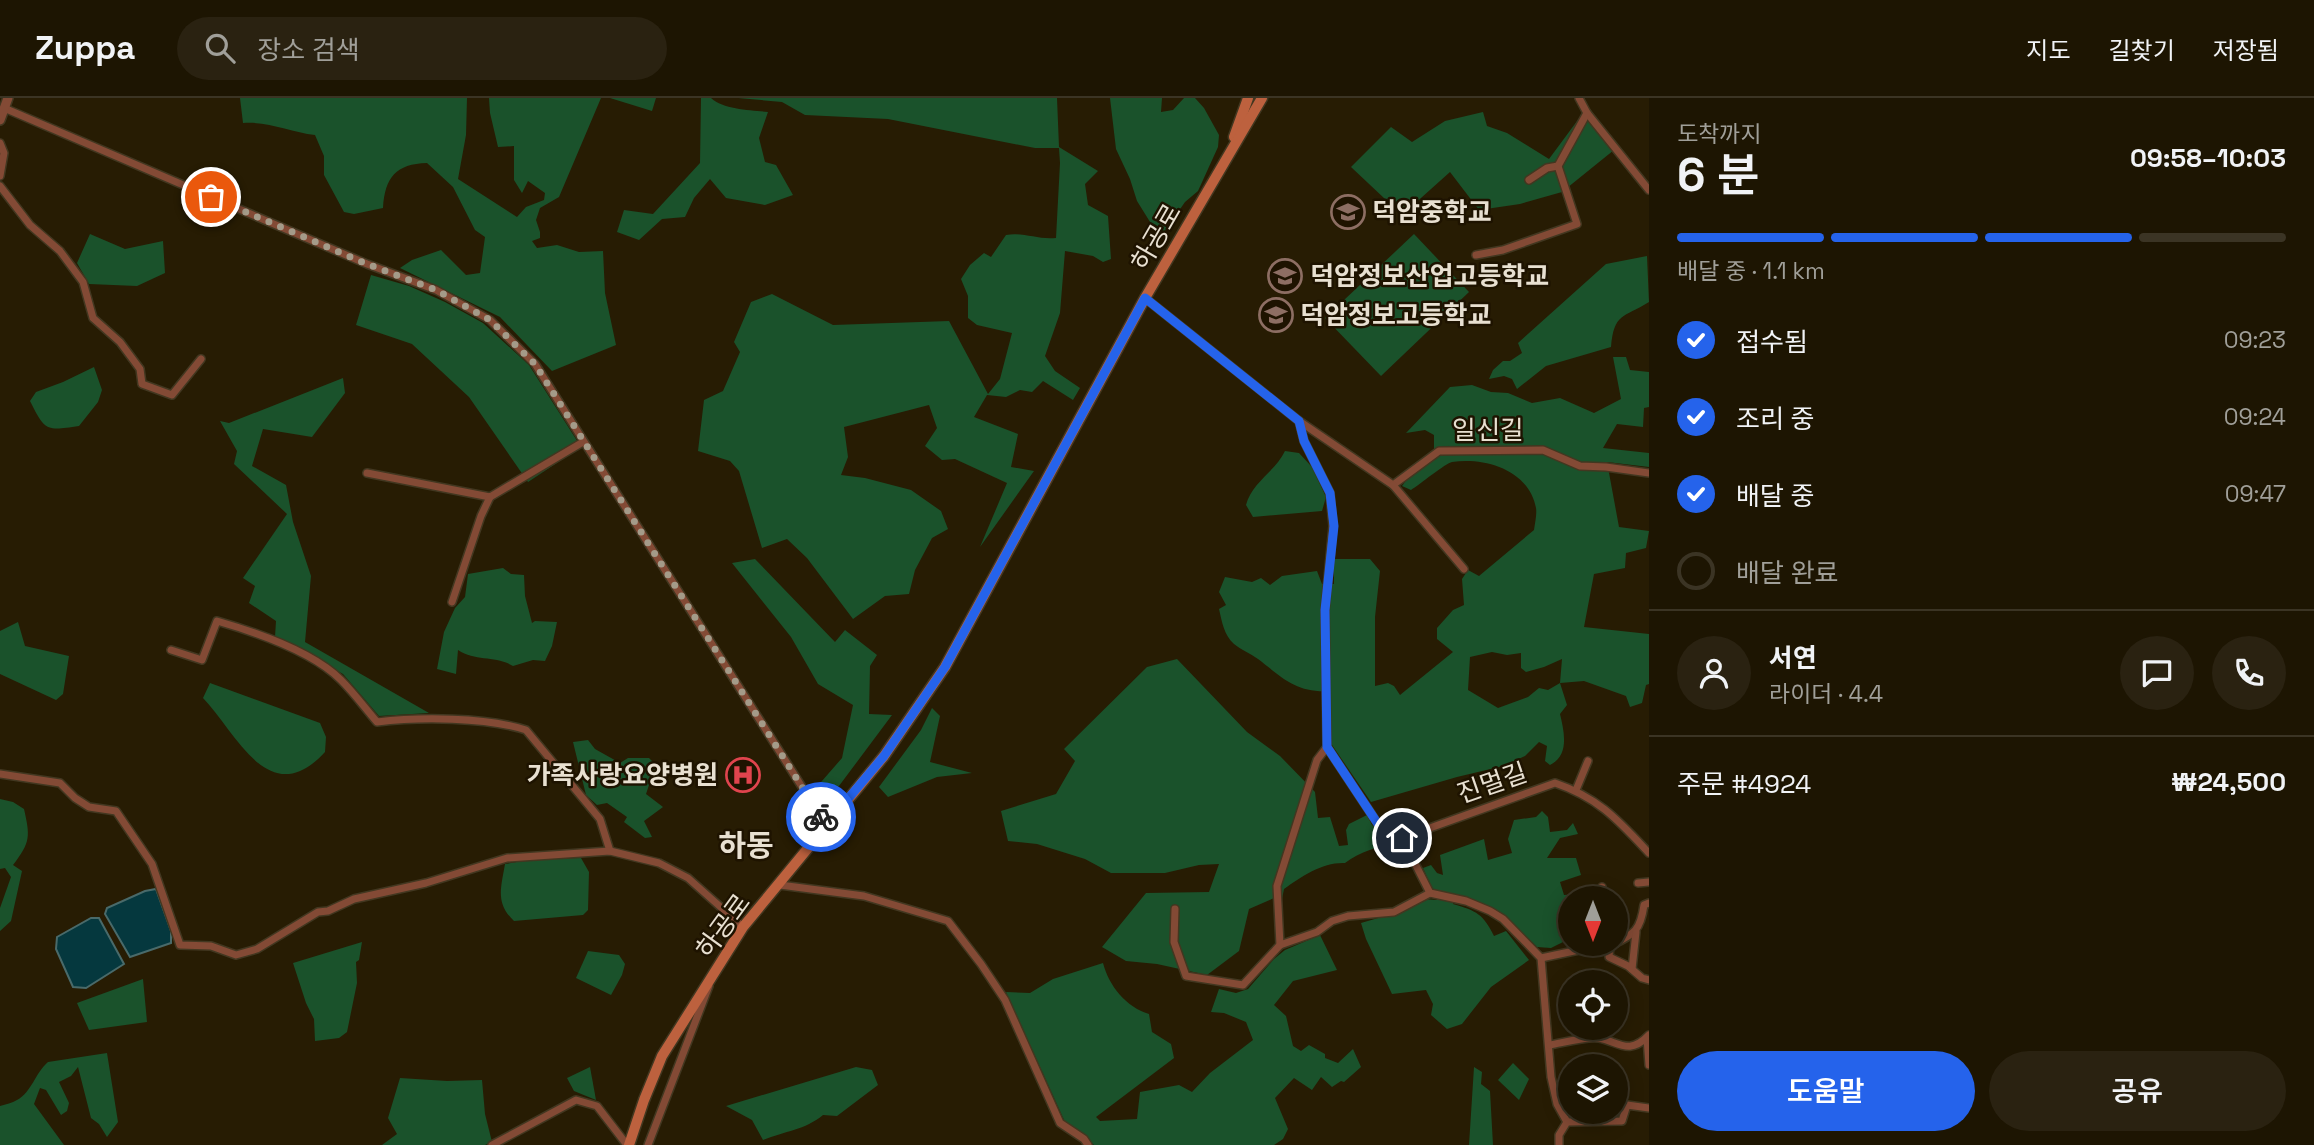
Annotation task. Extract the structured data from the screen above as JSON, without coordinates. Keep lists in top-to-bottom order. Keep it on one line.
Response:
{"streets":{"main road":["하공로"],"street":["일신길","진멀길"]},"districts":["하동"],"places":{"school or university":["덕암중학교","덕암정보산업고등학교","덕암정보고등학교"],"hospital":["가족사랑요양병원"]},"north":"bottom","page":{"header":"Zuppa","search":"장소 검색","nav":["지도","길찾기","저장됨"],"heading":["6 분","도착까지","09:58–10:03"],"panel":["서연","라이더 · 4.4","주문 #4924","₩24,500"],"bar":"배달 중 · 1.1 km","list":[["접수됨","09:23"],["조리 중","09:24"],["배달 중","09:47"],"배달 완료"],"buttons":["도움말","공유"]}}
